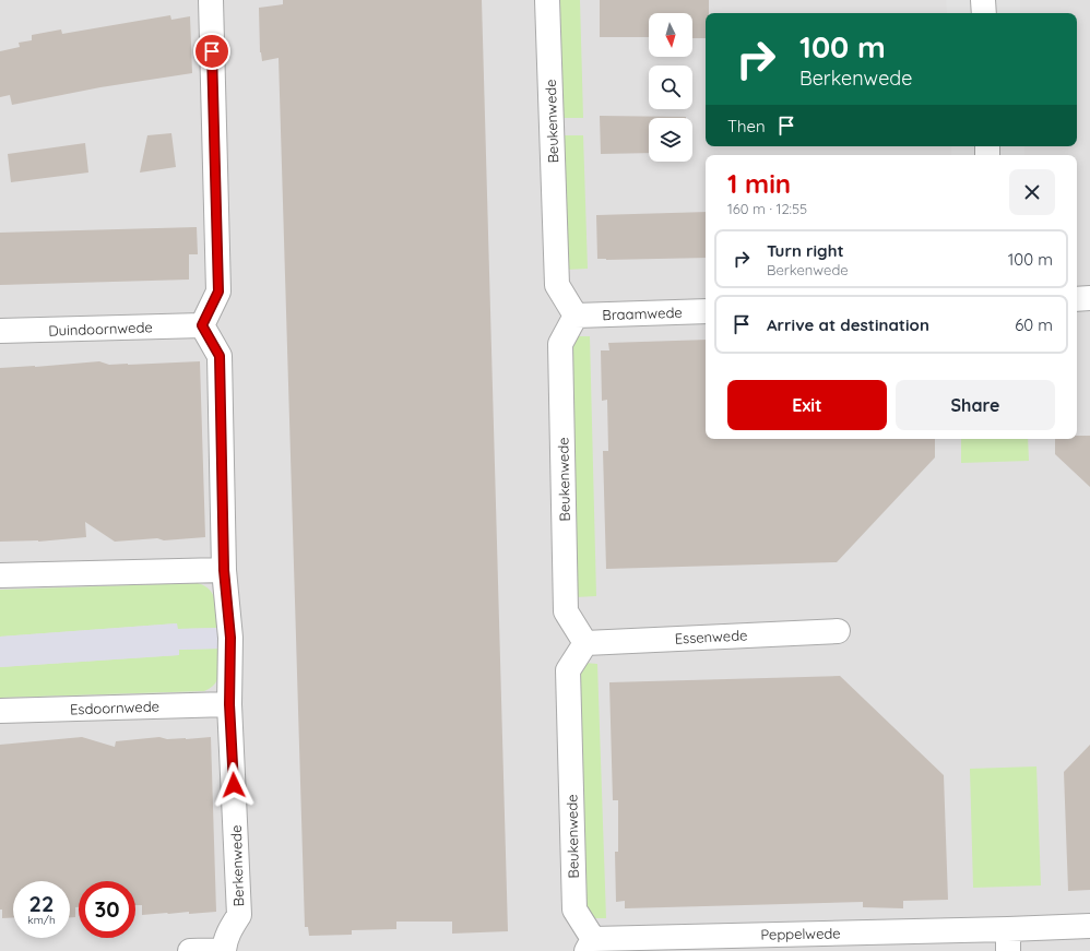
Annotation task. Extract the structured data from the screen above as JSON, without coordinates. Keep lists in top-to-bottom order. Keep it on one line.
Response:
{"streets":{"street":["Beukenwede","Braamwede","Duindoornwede","Essenwede","Esdoornwede","Berkenwede","Peppelwede"]},"crossings":[["Beukenwede","Braamwede"],["Beukenwede","Essenwede"],["Beukenwede","Peppelwede"],["Duindoornwede","Berkenwede"],["Esdoornwede","Berkenwede"]],"north":"bottom","page":{"turn":["100 m","Berkenwede"],"then":"Then","heading":["1 min","160 m · 12:55"],"list":[{"name":"Turn right","note":"Berkenwede","value":"100 m"},{"name":"Arrive at destination","value":"60 m"}],"buttons":["Exit","Share"],"speed":"22 km/h","limit":"30"}}
